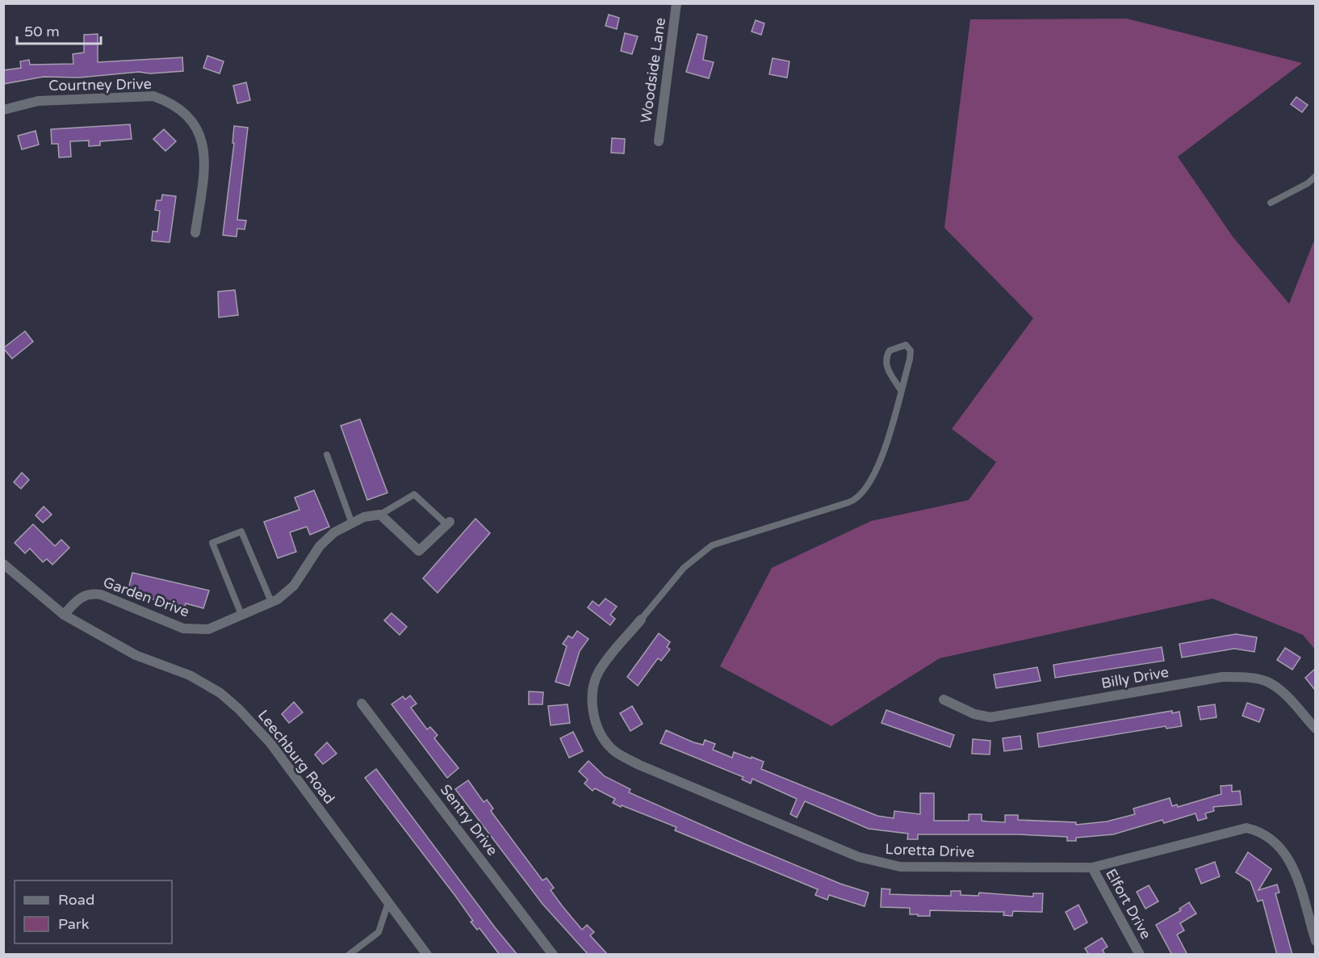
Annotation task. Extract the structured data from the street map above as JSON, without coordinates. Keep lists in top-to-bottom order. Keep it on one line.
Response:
{"streets":{"street":["Woodside Lane","Courtney Drive","Garden Drive","Billy Drive","Leechburg Road","Sentry Drive","Loretta Drive","Elfort Drive"]},"crossings":[["Garden Drive","Leechburg Road"],["Loretta Drive","Elfort Drive"]],"legend":["Road","Park"],"scale_bar":"50 m"}
